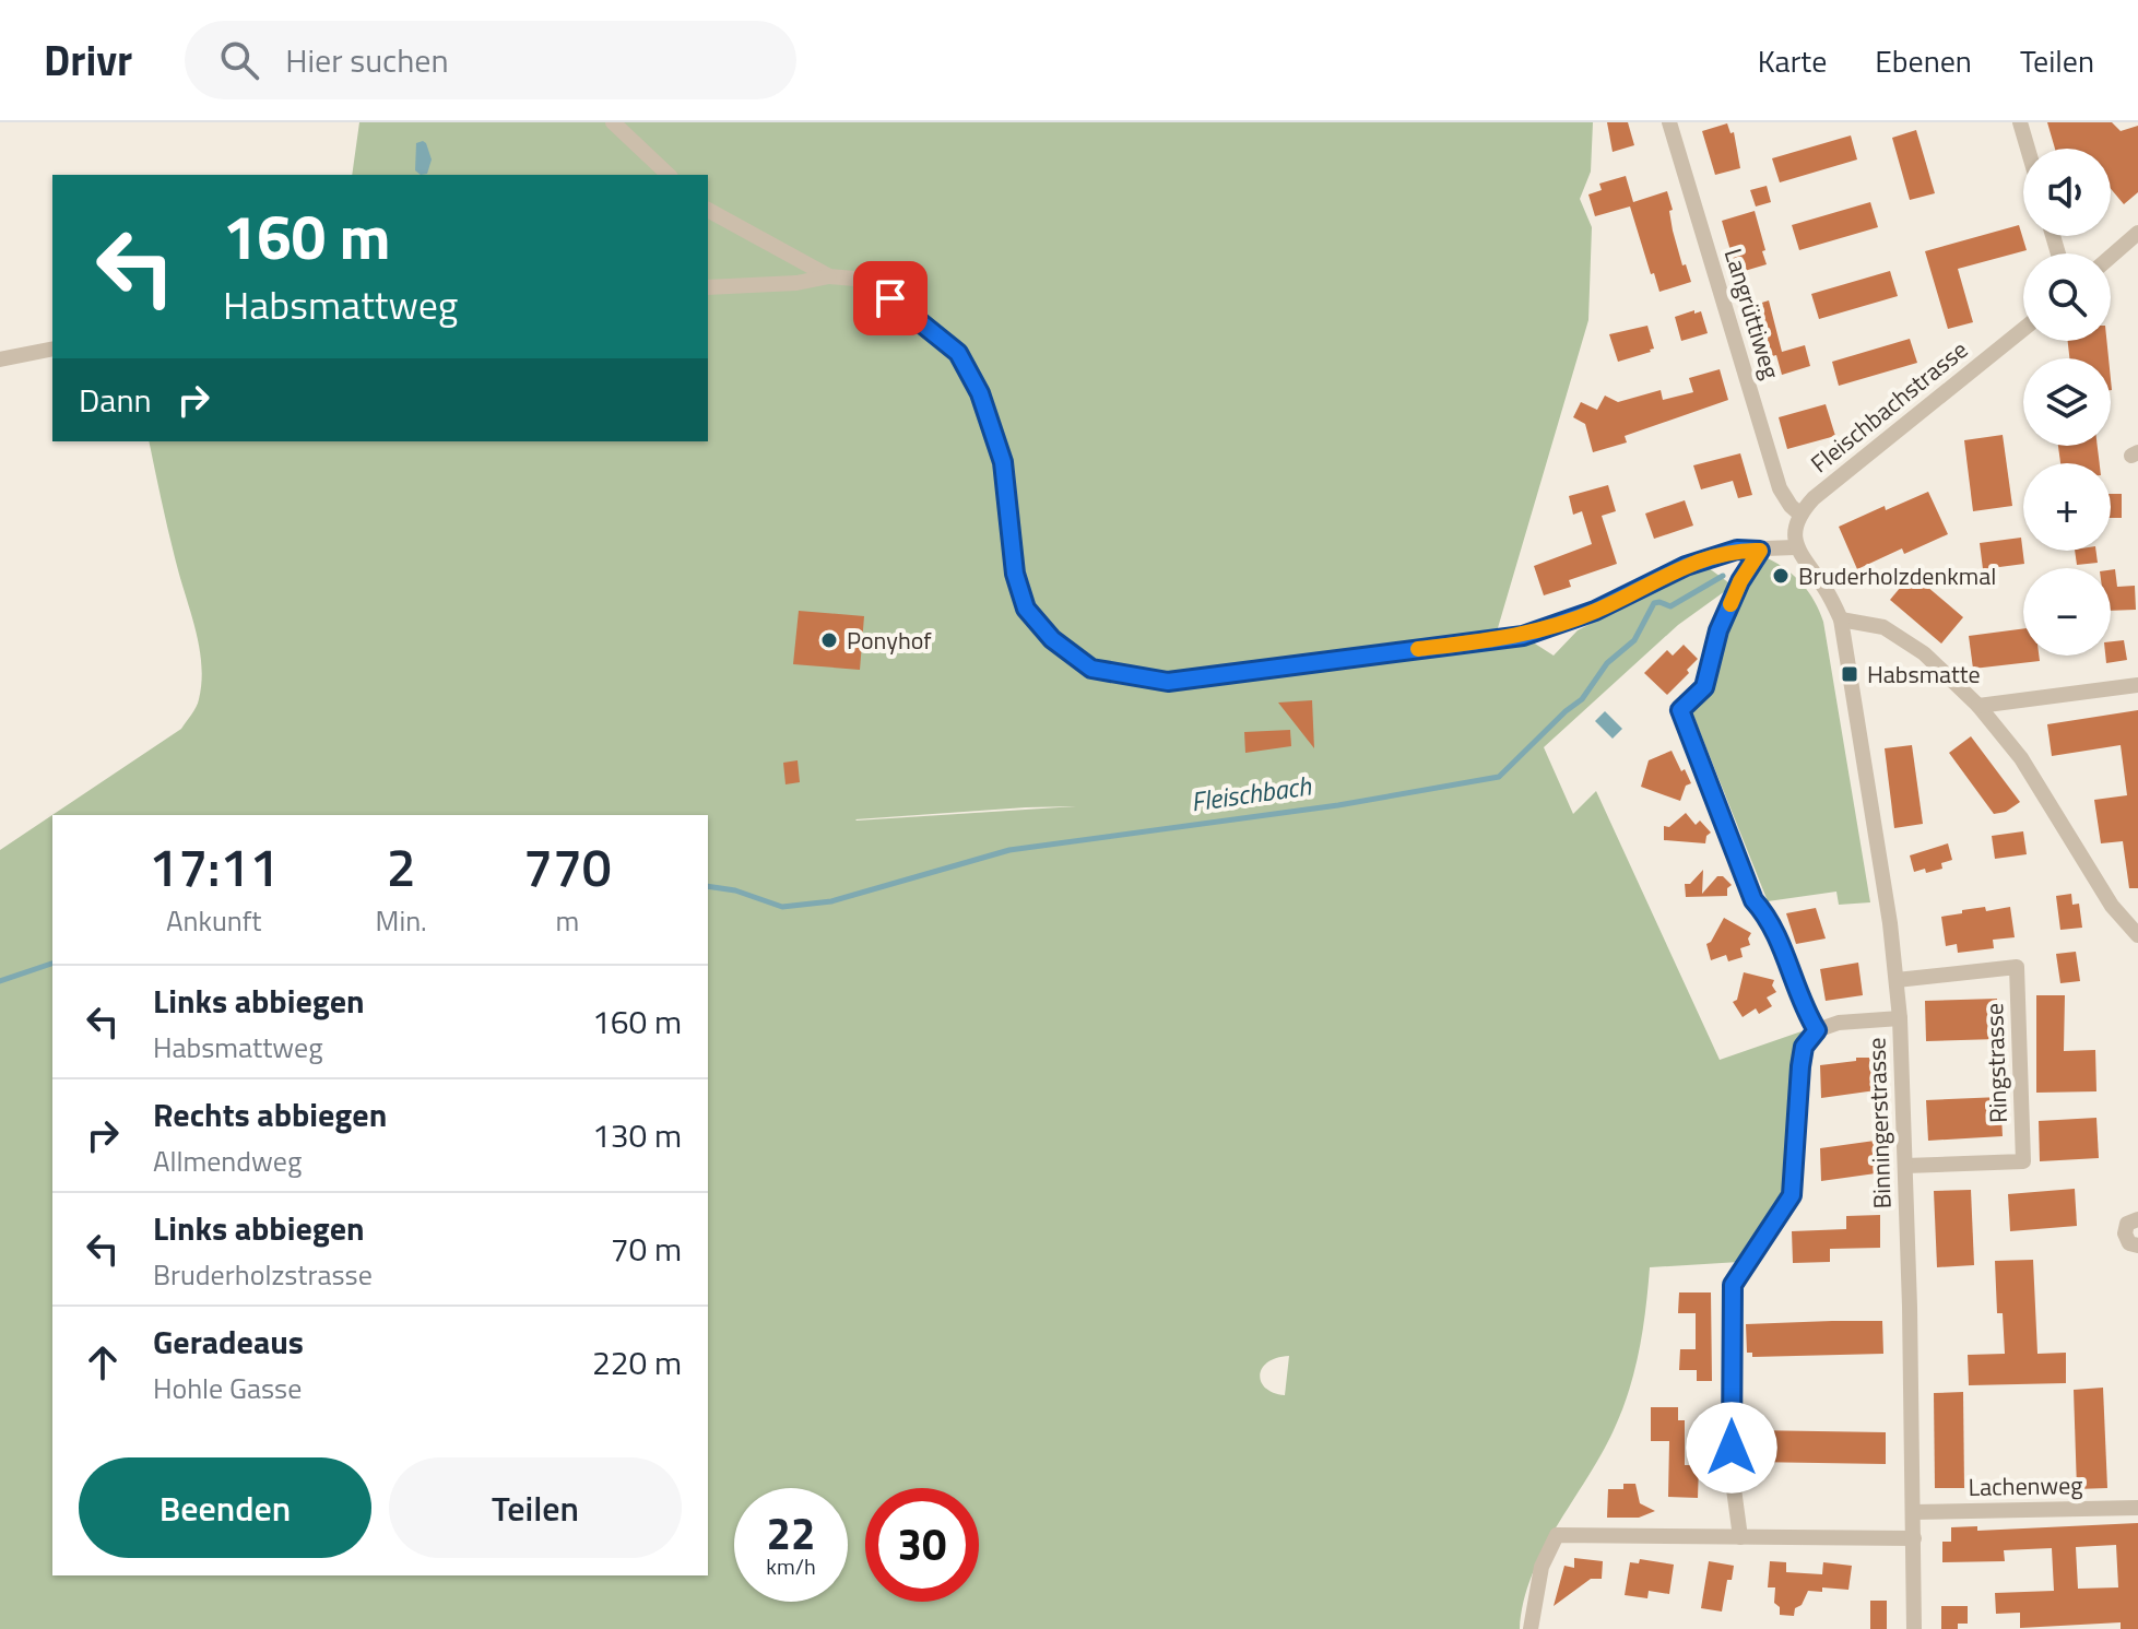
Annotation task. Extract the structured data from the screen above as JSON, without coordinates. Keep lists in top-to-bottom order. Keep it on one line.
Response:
{"streets":{"street":["Langrüttiweg","Fleischbachstrasse","Ringstrasse","Binningerstrasse","Lachenweg"]},"crossings":[["Langrüttiweg","Fleischbachstrasse"],["Ringstrasse","Binningerstrasse"],["Binningerstrasse","Lachenweg"]],"water":["Fleischbach"],"places":{"other":["Bruderholzdenkmal","Ponyhof"],"transit":["Habsmatte"]},"page":{"header":"Drivr","search":"Hier suchen","nav":["Karte","Ebenen","Teilen"],"map_buttons":["+","−"],"turn":["160 m","Habsmattweg"],"then":"Dann","eta":["17:11","Ankunft","2","Min.","770","m"],"list":[{"name":"Links abbiegen","note":"Habsmattweg","value":"160 m"},{"name":"Rechts abbiegen","note":"Allmendweg","value":"130 m"},{"name":"Links abbiegen","note":"Bruderholzstrasse","value":"70 m"},{"name":"Geradeaus","note":"Hohle Gasse","value":"220 m"}],"buttons":["Beenden","Teilen"],"speed":"22 km/h","limit":"30"}}
